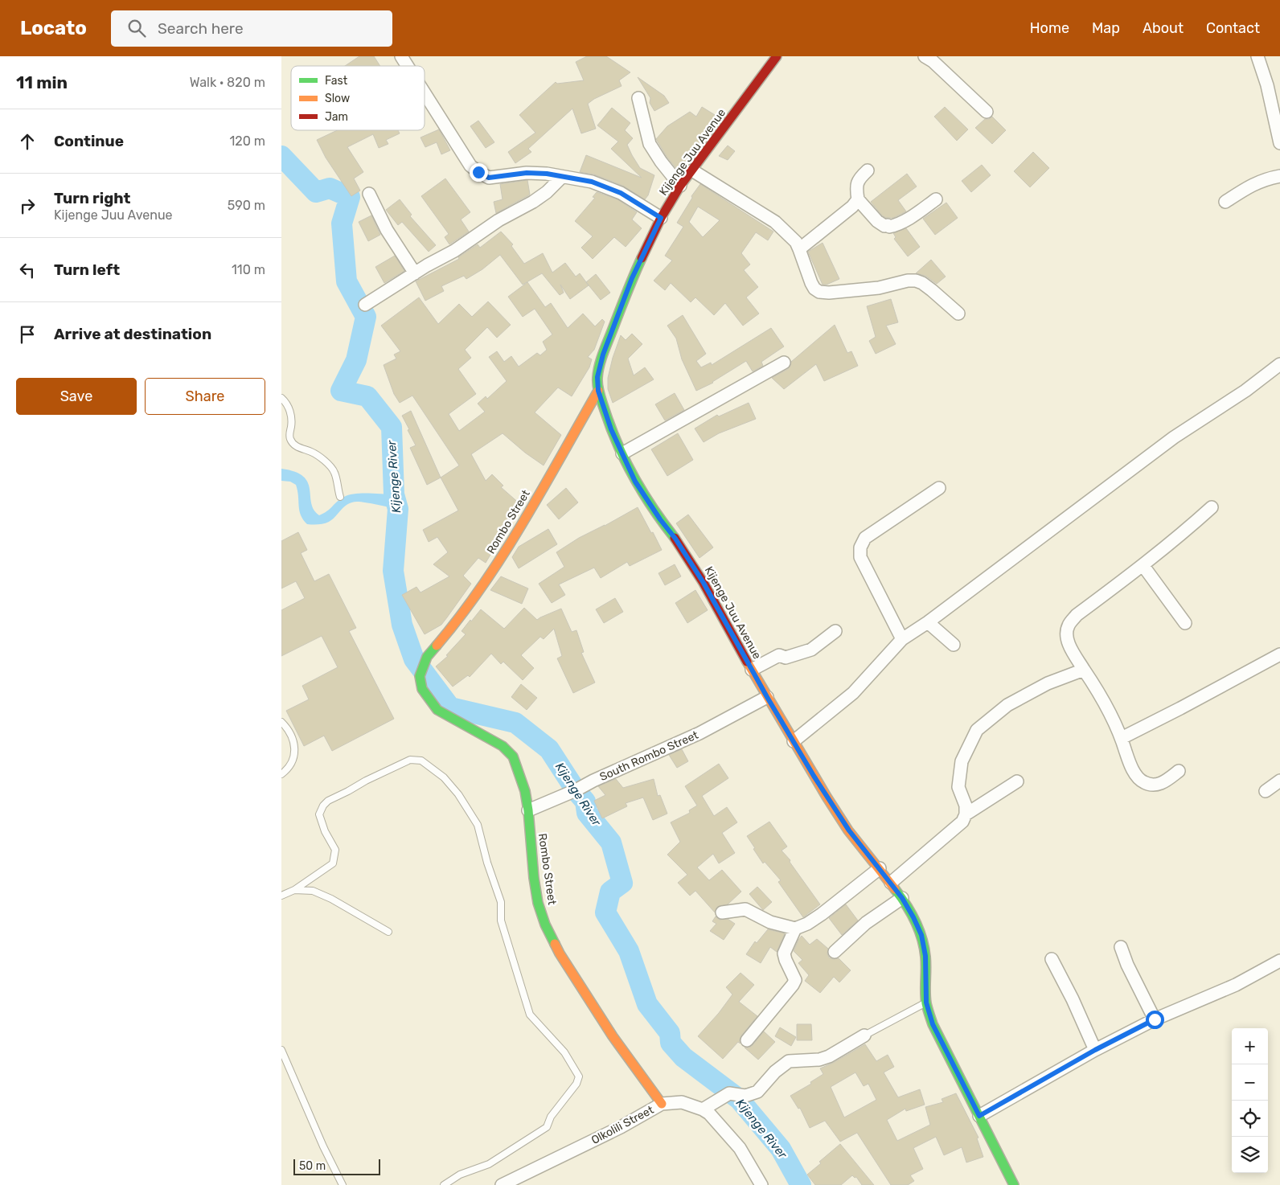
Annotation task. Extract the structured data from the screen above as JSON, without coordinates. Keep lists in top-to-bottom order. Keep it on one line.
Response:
{"streets":{"street":["Kijenge Juu Avenue","Rombo Street","South Rombo Street","Olkolili Street"]},"crossings":[["Kijenge Juu Avenue","Rombo Street"],["Kijenge Juu Avenue","South Rombo Street"],["Rombo Street","South Rombo Street"],["Rombo Street","Olkolili Street"]],"water":["Kijenge River"],"legend":["Fast","Slow","Jam"],"scale_bar":"50 m","page":{"header":"Locato","search":"Search here","nav":["Home","Map","About","Contact"],"heading":["11 min","Walk · 820 m"],"list":[["Continue","120 m"],["Turn right","Kijenge Juu Avenue","590 m"],["Turn left","110 m"],"Arrive at destination"],"buttons":["Save","Share"],"map_buttons":["+","−"],"scale":"50 m"}}
